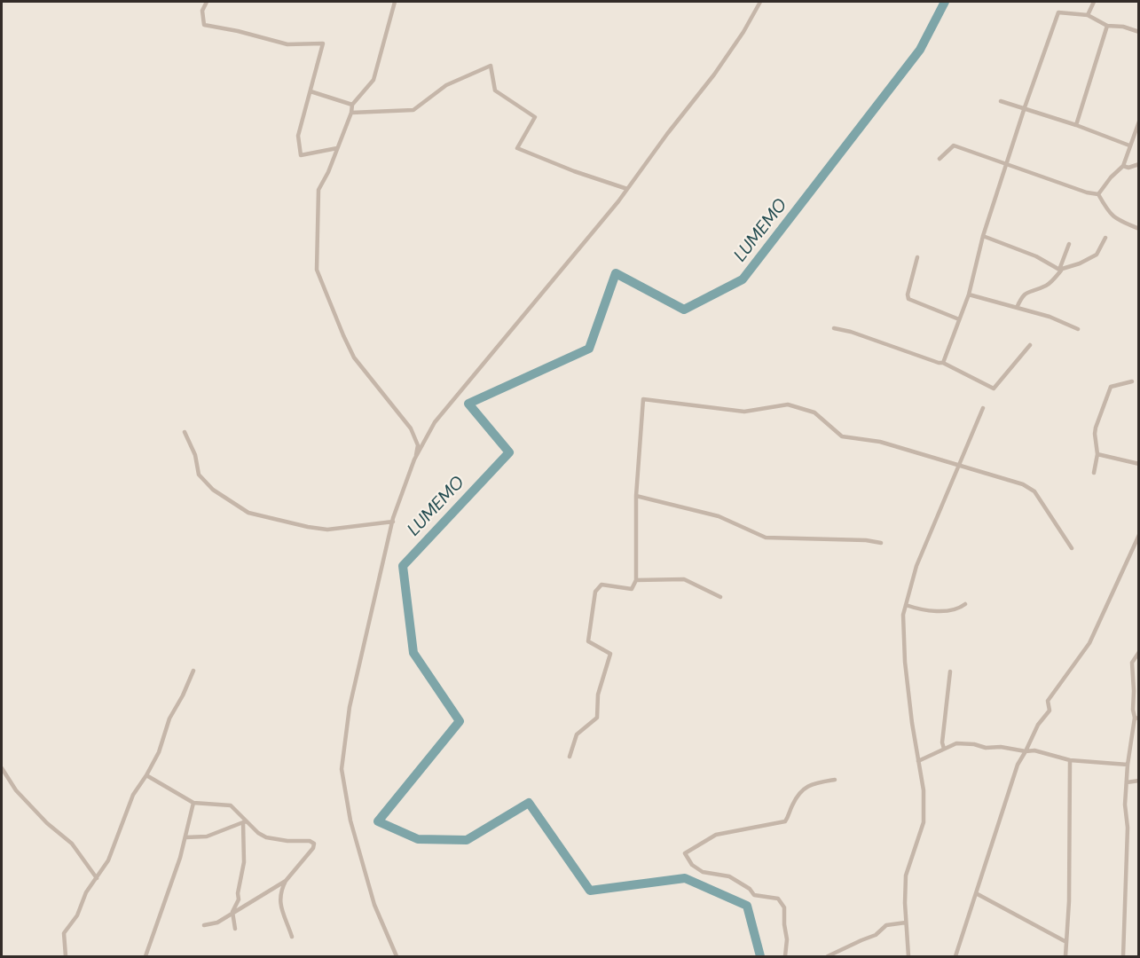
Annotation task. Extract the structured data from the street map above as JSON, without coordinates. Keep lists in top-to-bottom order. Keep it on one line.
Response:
{"water":["LUMEMO"]}
